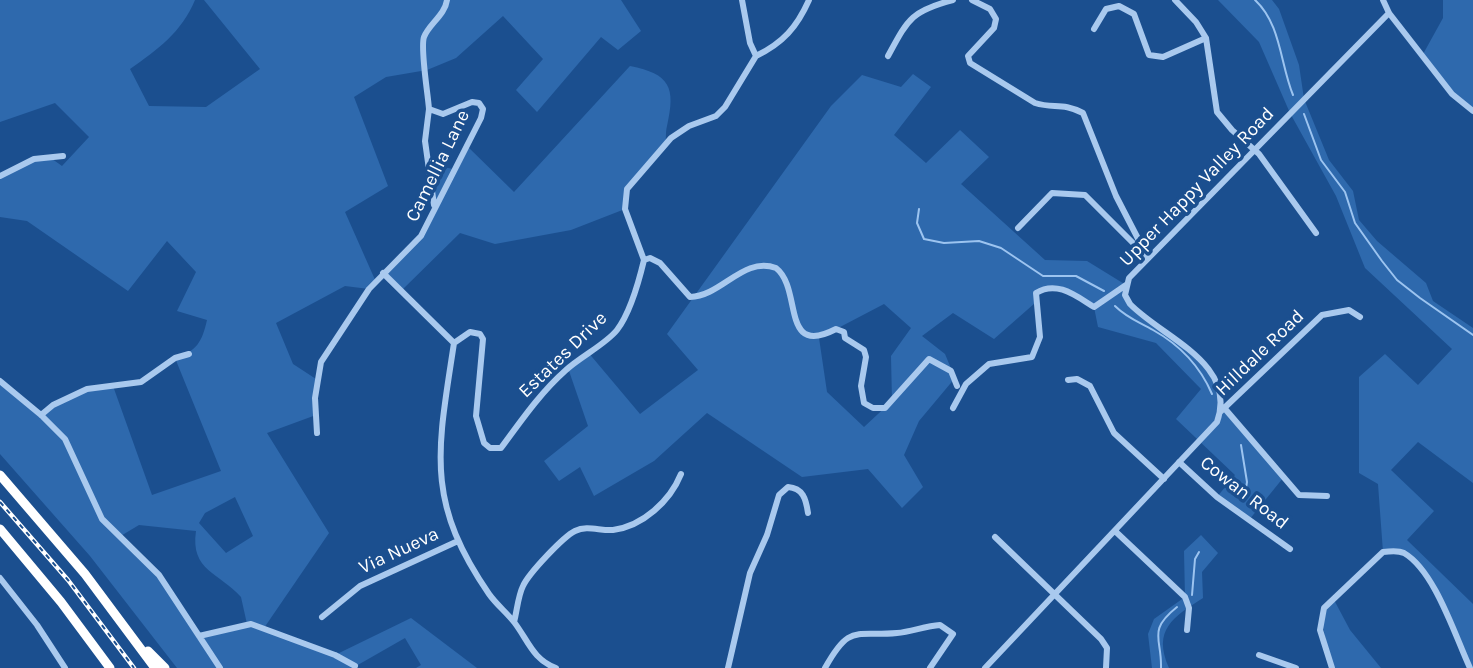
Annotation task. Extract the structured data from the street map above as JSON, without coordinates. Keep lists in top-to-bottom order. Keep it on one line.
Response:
{"streets":{"street":["Camellia Lane","Upper Happy Valley Road","Hilldale Road","Estates Drive","Cowan Road","Via Nueva"]},"crossings":[["Upper Happy Valley Road","Hilldale Road"],["Upper Happy Valley Road","Cowan Road"],["Hilldale Road","Cowan Road"]]}
